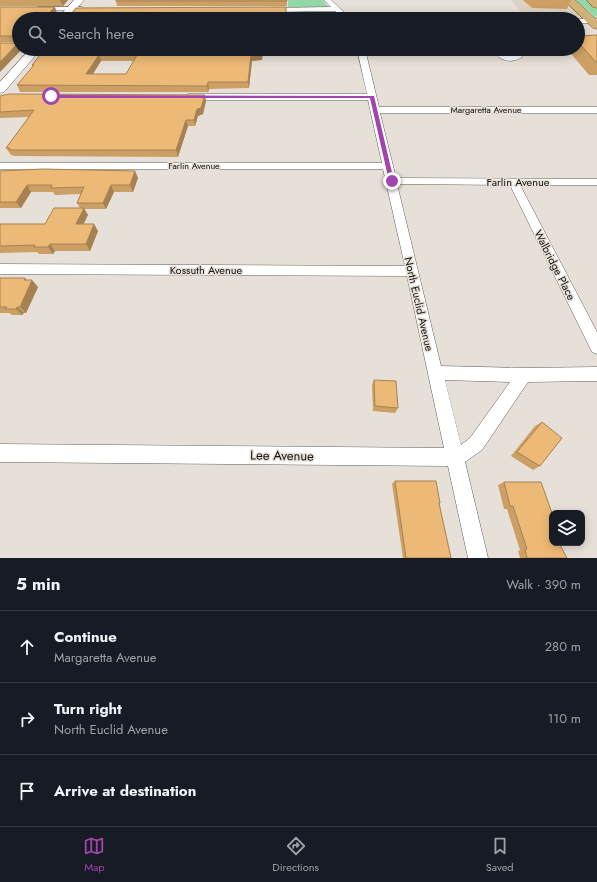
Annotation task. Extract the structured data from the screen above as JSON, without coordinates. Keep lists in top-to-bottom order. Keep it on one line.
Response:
{"streets":{"street":["Margaretta Avenue","Farlin Avenue","Walbridge Place","Kossuth Avenue","North Euclid Avenue","Lee Avenue"]},"crossings":[["Margaretta Avenue","North Euclid Avenue"],["Farlin Avenue","Walbridge Place"],["Farlin Avenue","North Euclid Avenue"],["Kossuth Avenue","North Euclid Avenue"],["North Euclid Avenue","Lee Avenue"]],"page":{"search":"Search here","heading":["5 min","Walk · 390 m"],"list":[["Continue","Margaretta Avenue","280 m"],["Turn right","North Euclid Avenue","110 m"],"Arrive at destination"],"nav":["Map","Directions","Saved"]}}
